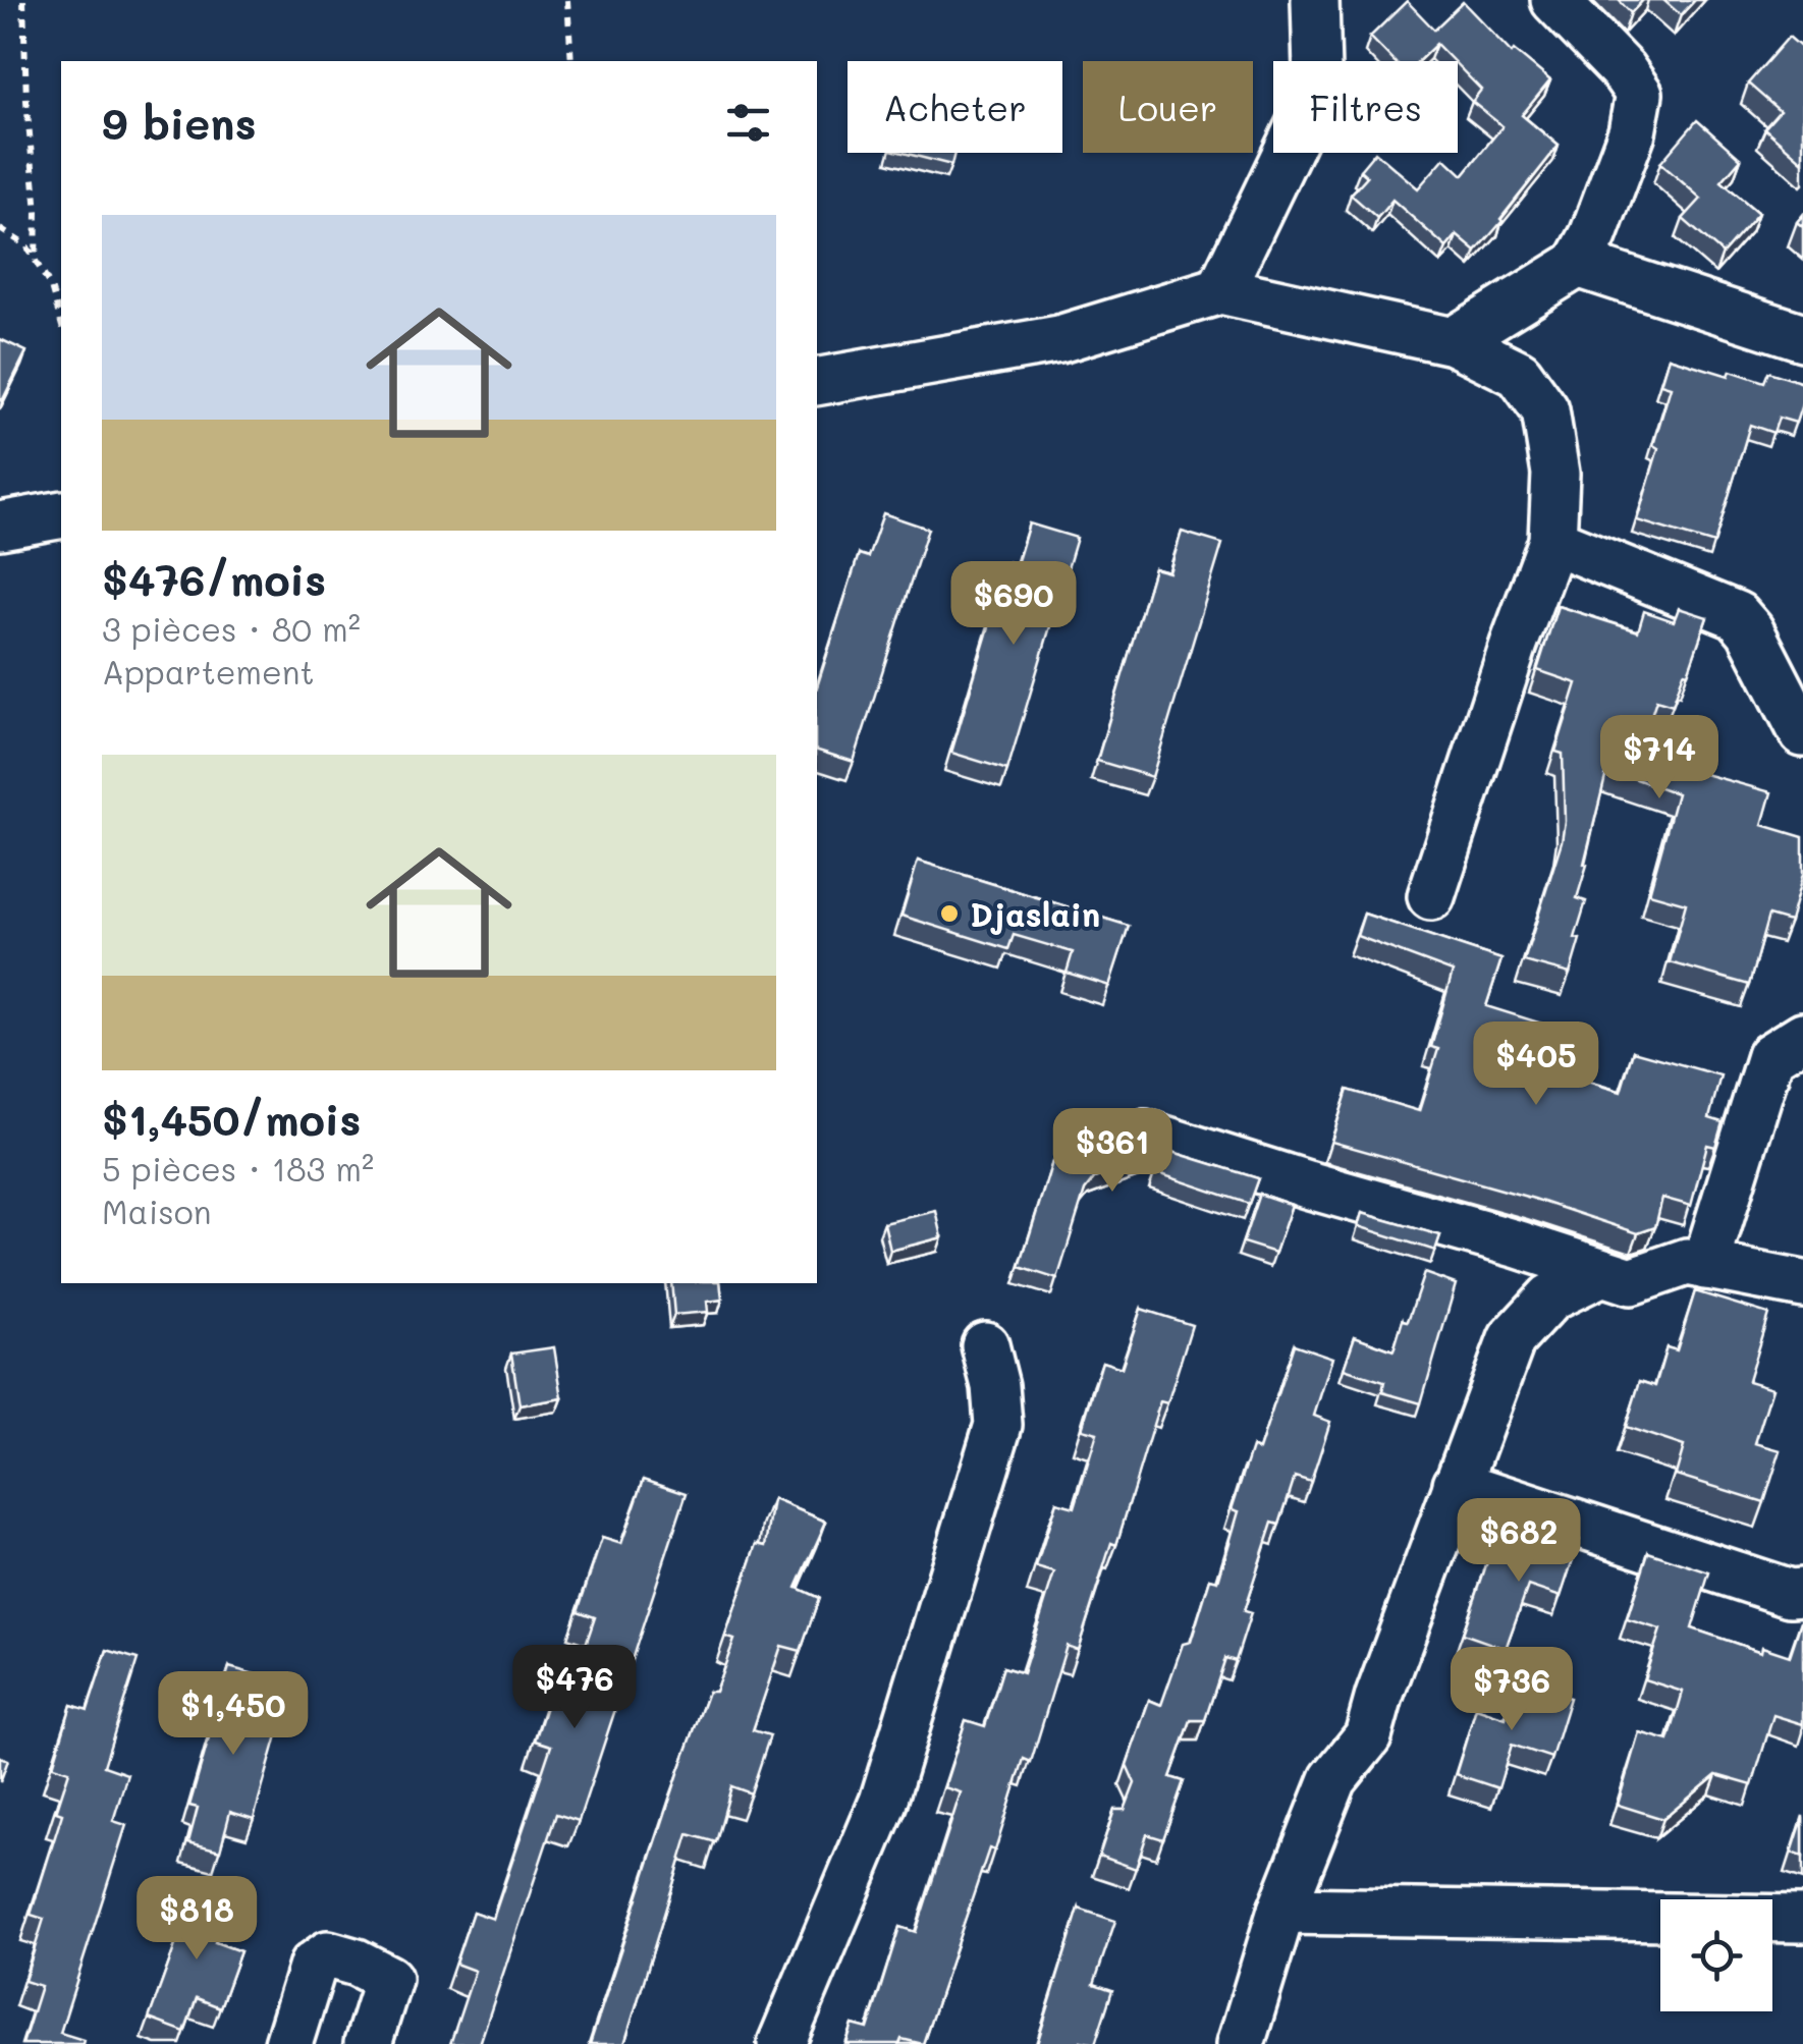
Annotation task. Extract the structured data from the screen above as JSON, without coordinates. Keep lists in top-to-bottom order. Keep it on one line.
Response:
{"places":["Djaslain"],"page":{"chip":["Acheter","Louer","Filtres"],"heading":"9 biens","list":[{"name":"$476/mois","note":"3 pièces · 80 m² · Appartement"},{"name":"$1,450/mois","note":"5 pièces · 183 m² · Maison"}],"price":["$690","$714","$405","$361","$682","$476","$736","$1,450","$818"]}}
